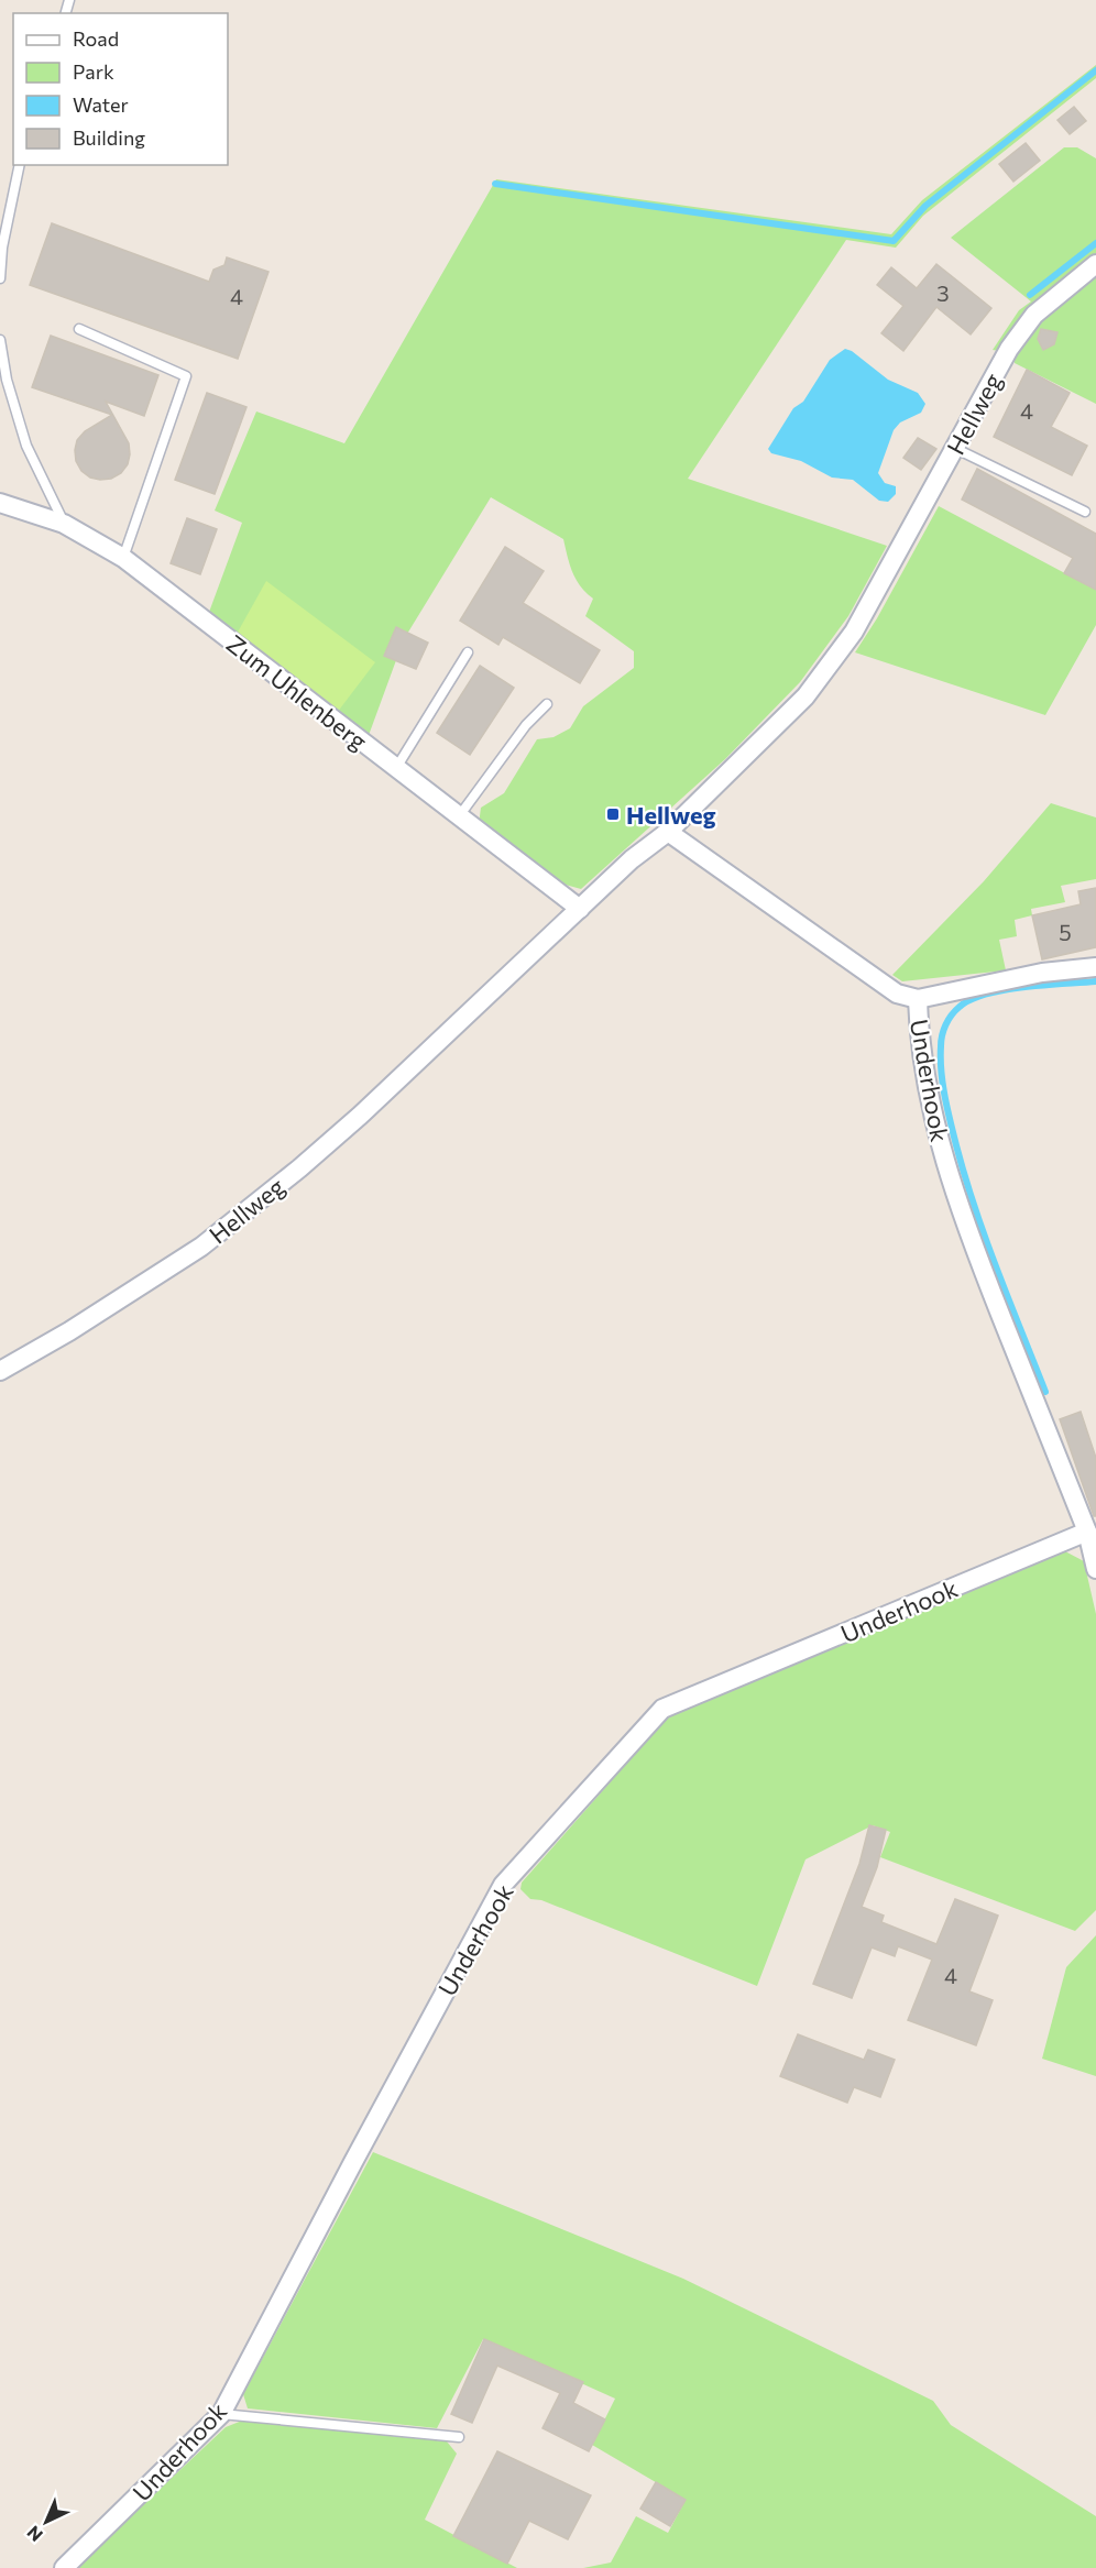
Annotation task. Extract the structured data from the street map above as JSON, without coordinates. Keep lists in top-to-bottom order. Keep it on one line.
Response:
{"streets":{"street":["Hellweg","Zum Uhlenberg","Underhook"]},"crossings":[["Hellweg","Zum Uhlenberg"],["Hellweg","Underhook"]],"places":{"transit":["Hellweg"]},"house_numbers":["3","4","4","5","4"],"legend":["Road","Park","Water","Building"],"north":"bottom left"}
